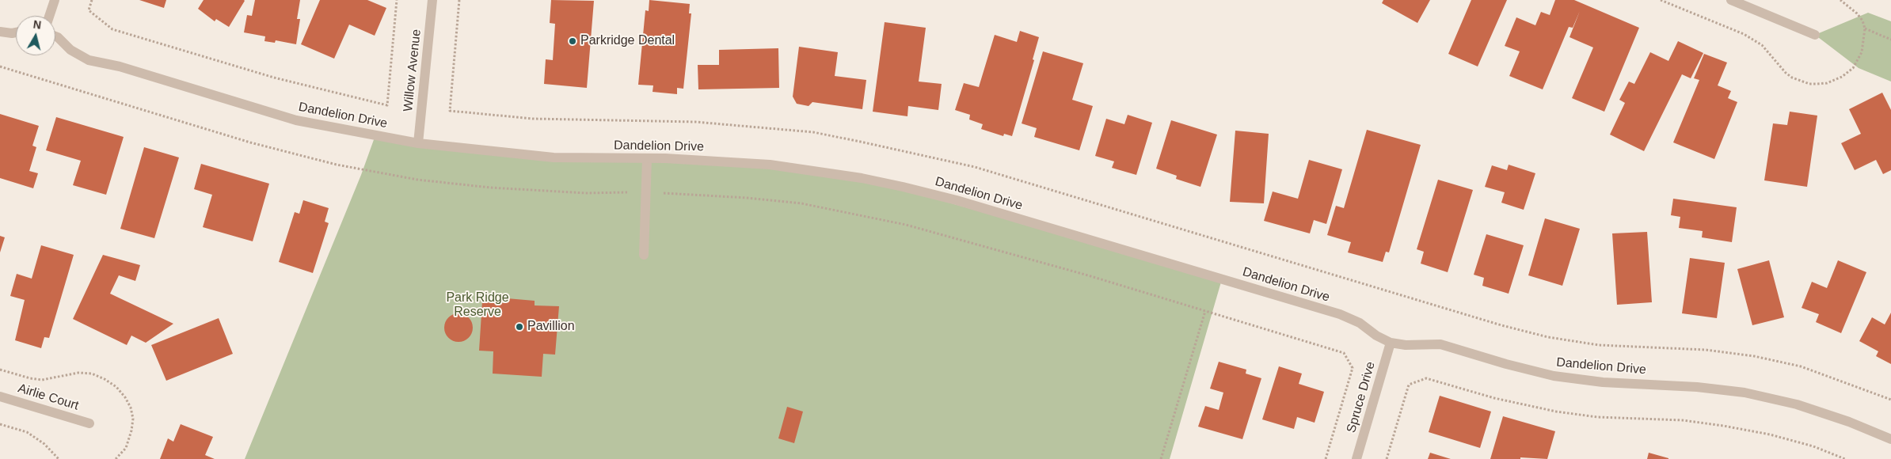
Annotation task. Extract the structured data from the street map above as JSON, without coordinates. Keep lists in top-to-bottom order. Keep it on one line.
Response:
{"streets":{"street":["Willow Avenue","Dandelion Drive","Airlie Court","Spruce Drive"]},"crossings":[["Willow Avenue","Dandelion Drive"],["Dandelion Drive","Spruce Drive"]],"parks":["Park Ridge Reserve"],"places":["Parkridge Dental","Pavillion"],"north":"top"}
